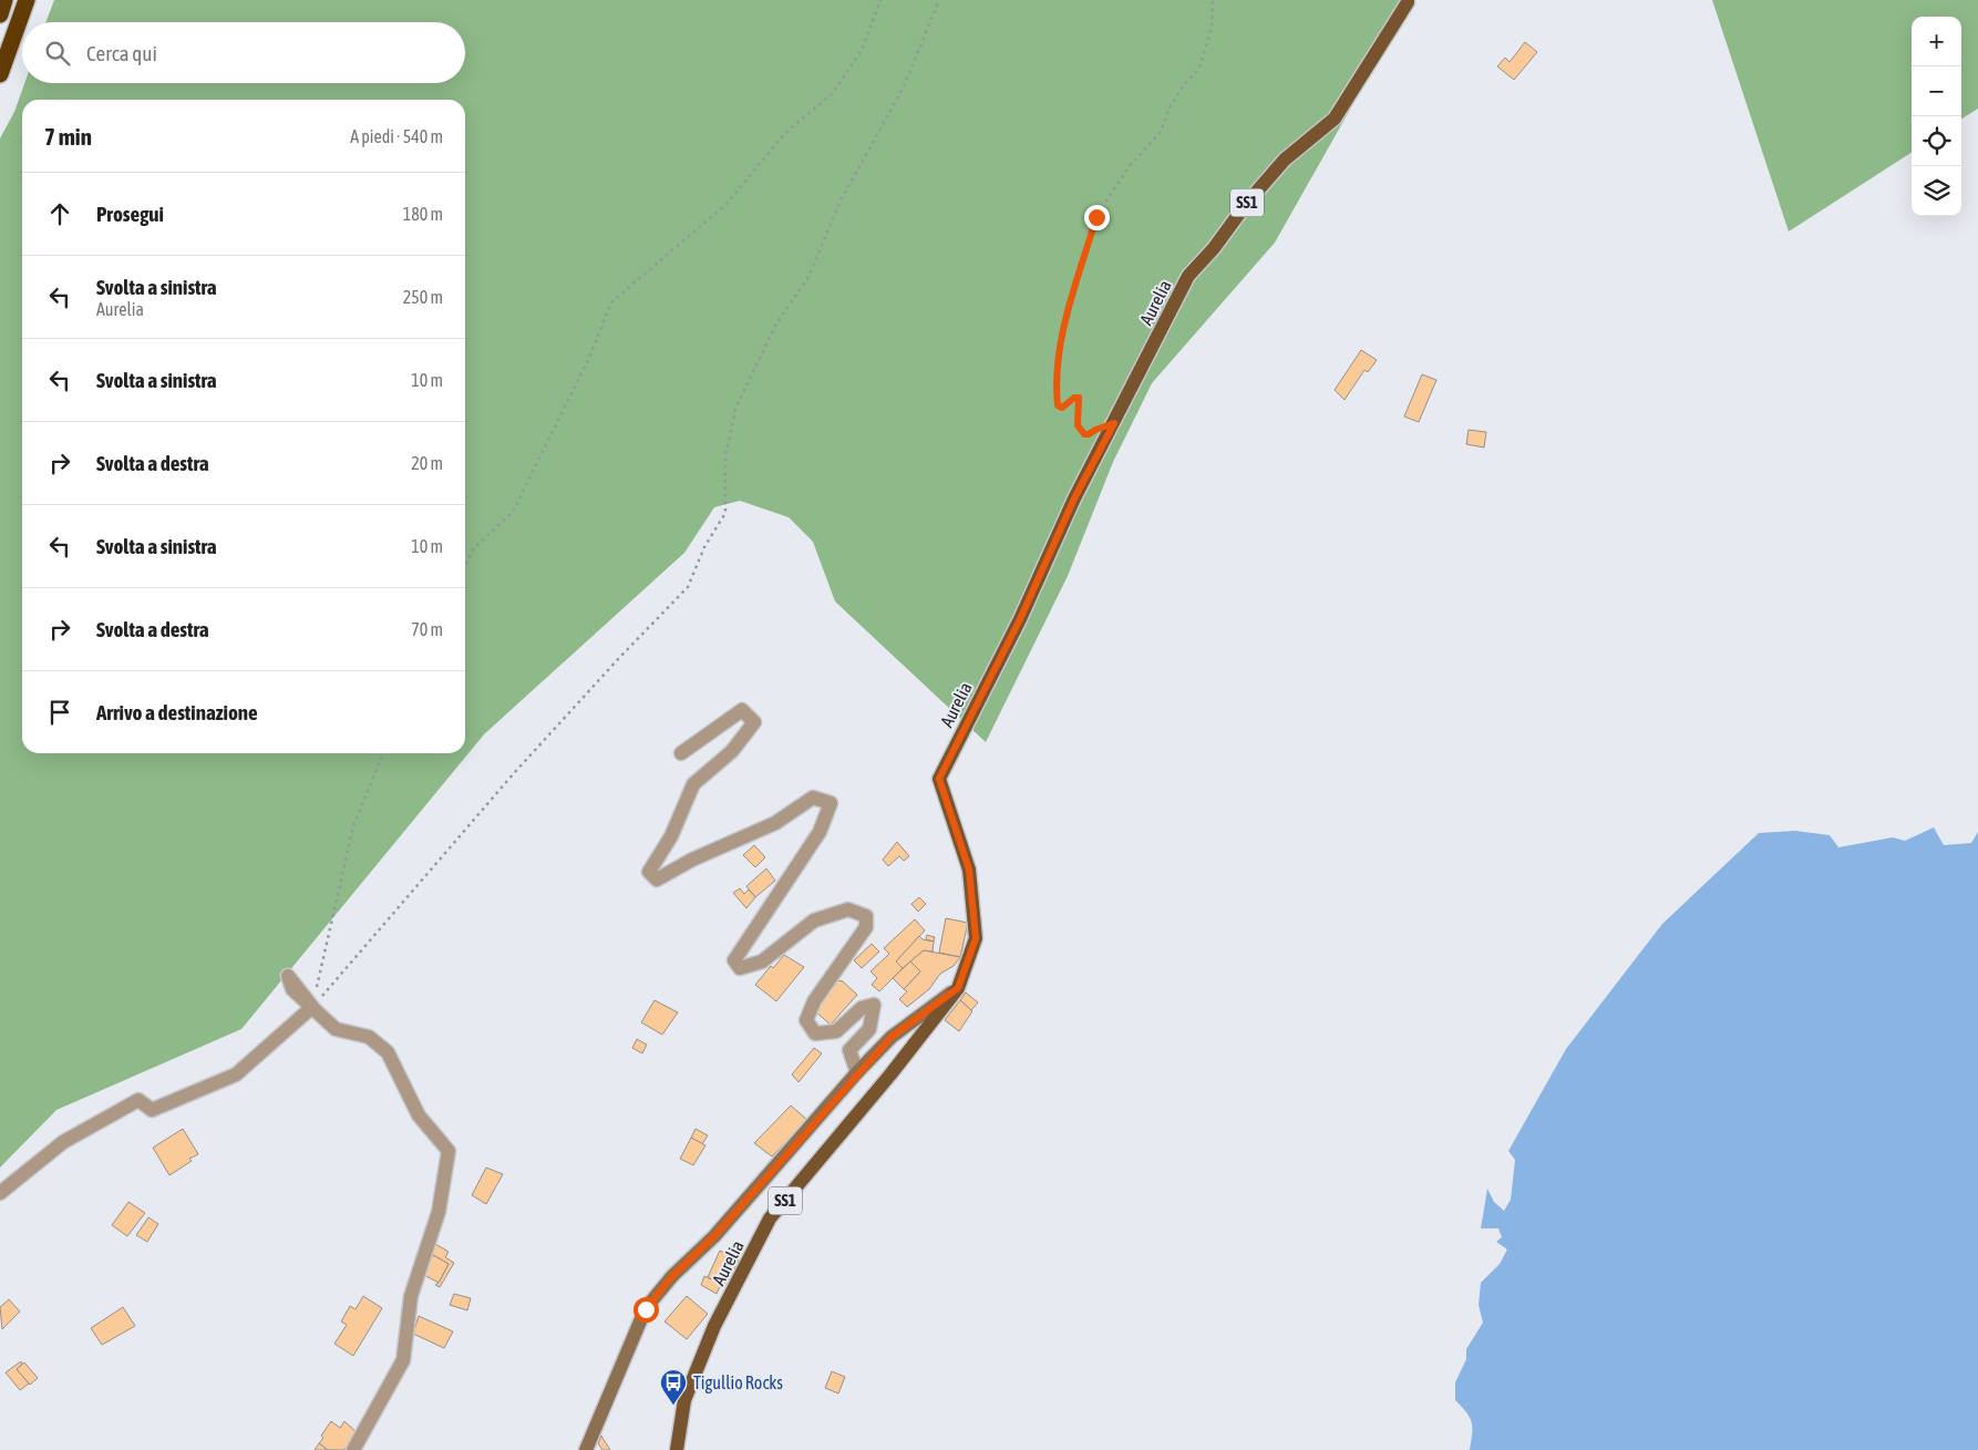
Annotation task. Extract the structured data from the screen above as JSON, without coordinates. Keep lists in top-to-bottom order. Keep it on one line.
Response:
{"streets":{"main road":["SS1","Aurelia"]},"places":{"bus stop":["Tigullio Rocks"]},"page":{"map_buttons":["+","−"],"search":"Cerca qui","heading":["7 min","A piedi · 540 m"],"list":[["Prosegui","180 m"],["Svolta a sinistra","Aurelia","250 m"],["Svolta a sinistra","10 m"],["Svolta a destra","20 m"],["Svolta a sinistra","10 m"],["Svolta a destra","70 m"],"Arrivo a destinazione"]}}
